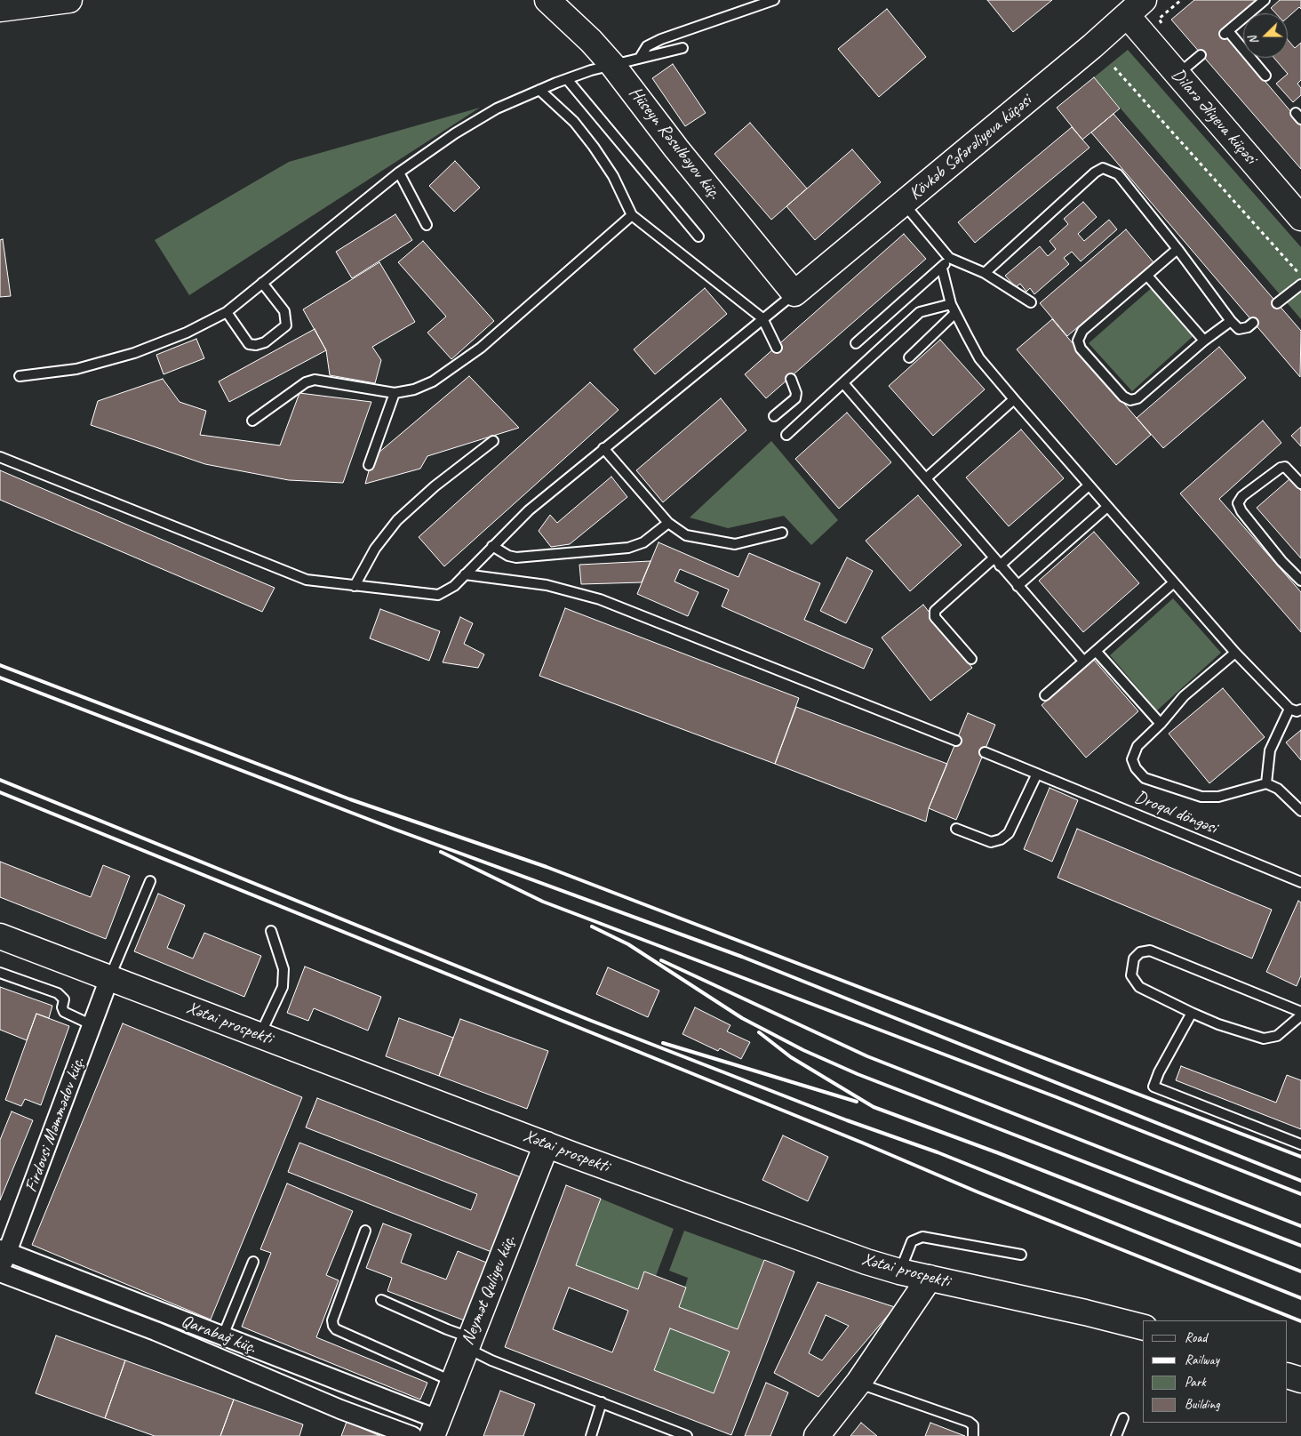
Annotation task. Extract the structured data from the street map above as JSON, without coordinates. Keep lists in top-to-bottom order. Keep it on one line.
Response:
{"streets":{"main road":["Dilarə Əliyeva küçəsi","Hüseyn Rəsulbəyov küç.","Kövkəb Səfərəliyeva küçəsi","Xətai prospekti","Neymət Quliyev küç."],"street":["Firdovsi Məmmədov küç.","Qarabağ küç."],"lane":["Droqal döngəsi"]},"crossings":[["Dilarə Əliyeva küçəsi","Kövkəb Səfərəliyeva küçəsi"],["Hüseyn Rəsulbəyov küç.","Kövkəb Səfərəliyeva küçəsi"],["Xətai prospekti","Firdovsi Məmmədov küç."],["Xətai prospekti","Neymət Quliyev küç."],["Firdovsi Məmmədov küç.","Qarabağ küç."],["Neymət Quliyev küç.","Qarabağ küç."]],"legend":["Road","Railway","Park","Building"],"north":"left"}
